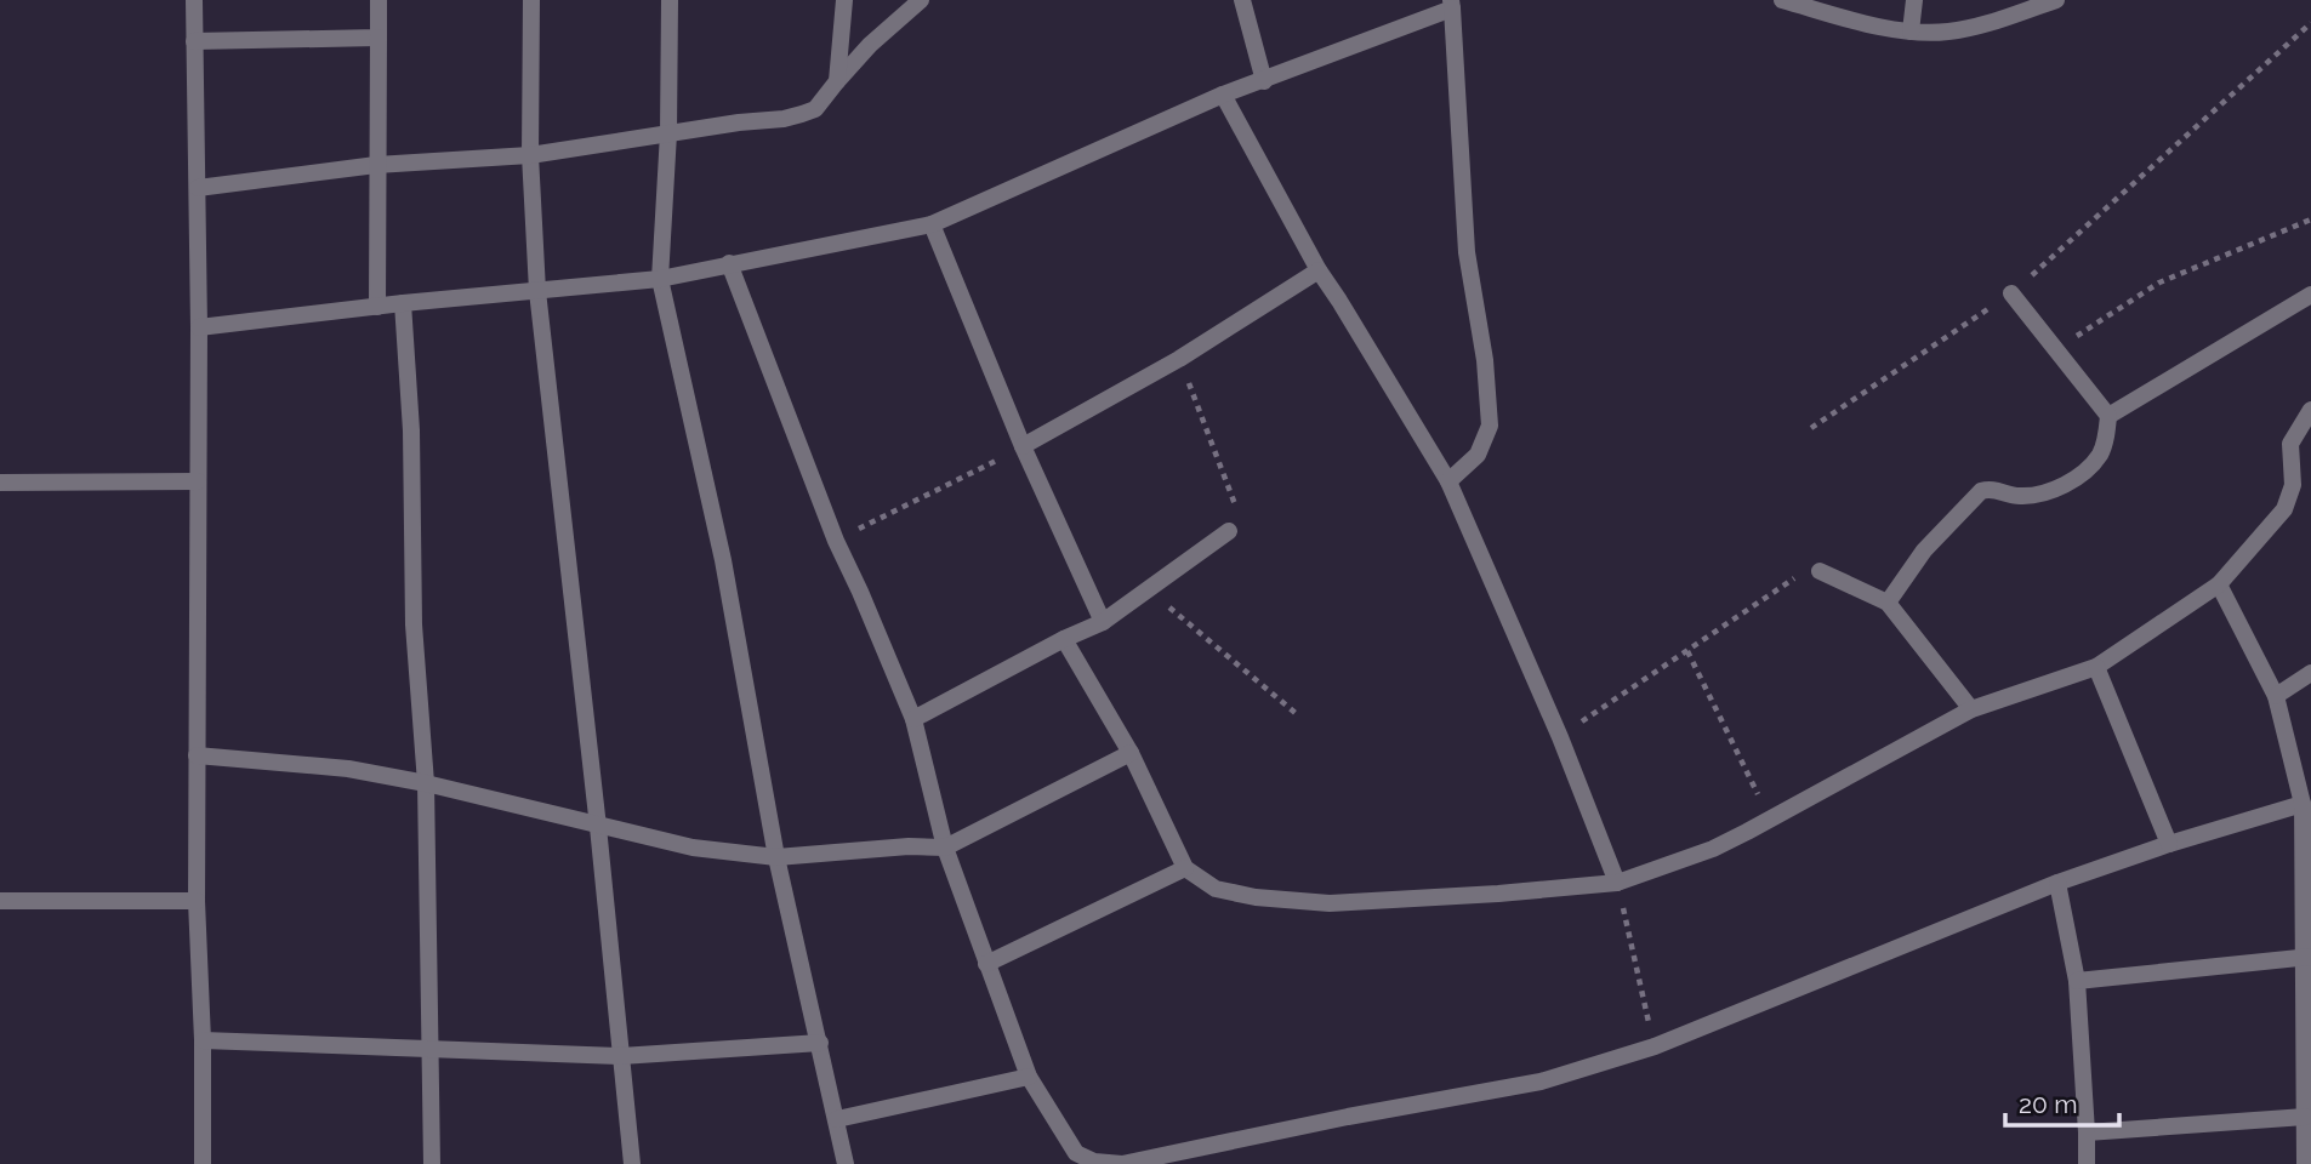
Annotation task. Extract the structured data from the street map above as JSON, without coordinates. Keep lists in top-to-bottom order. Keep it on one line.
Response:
{"scale_bar":"20 m"}
